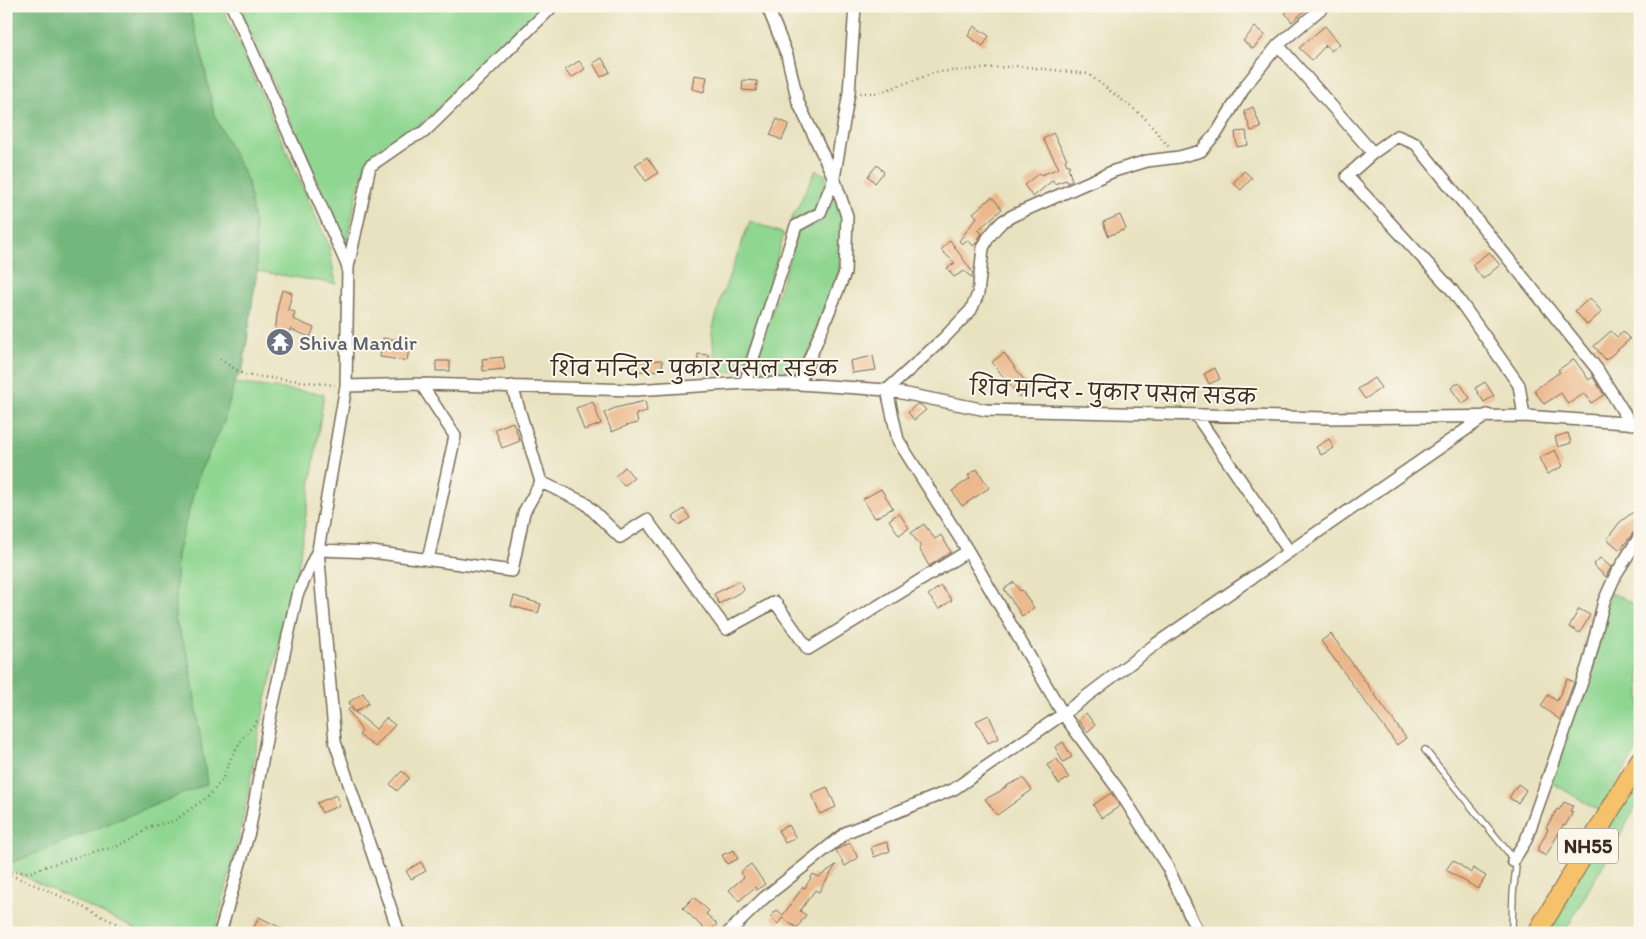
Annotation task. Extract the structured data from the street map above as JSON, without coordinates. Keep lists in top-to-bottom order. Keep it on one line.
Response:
{"streets":{"main road":["NH55"],"street":["शिव मन्दिर - पुकार पसल सडक"]},"places":{"temple":["Shiva Mandir"]}}
